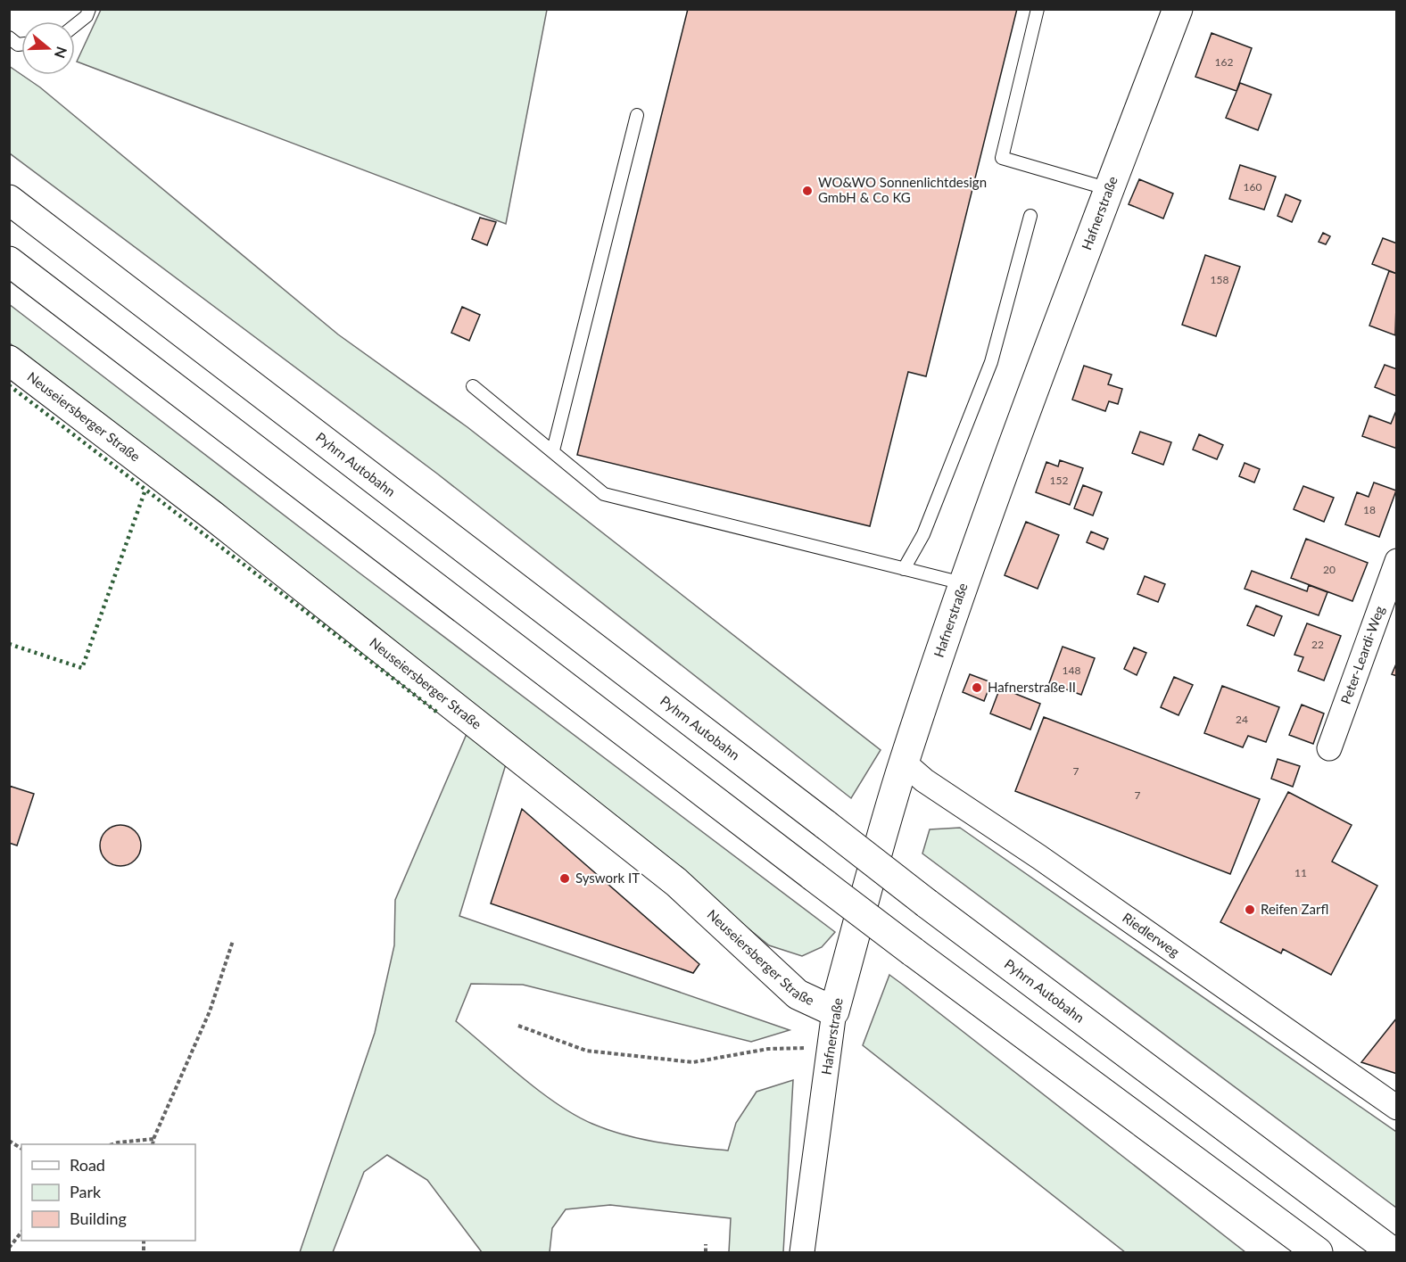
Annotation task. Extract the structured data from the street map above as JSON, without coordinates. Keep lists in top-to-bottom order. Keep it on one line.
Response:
{"streets":{"main road":["Hafnerstraße","Neuseiersberger Straße","Pyhrn Autobahn"],"street":["Peter-Leardi-Weg","Riedlerweg"]},"crossings":[["Hafnerstraße","Neuseiersberger Straße"],["Hafnerstraße","Riedlerweg"]],"places":["WO&WO Sonnenlichtdesign GmbH & Co KG","Hafnerstraße II","Syswork IT","Reifen Zarfl"],"house_numbers":["162","160","158","152","18","20","22","148","24","7","7","11"],"legend":["Road","Park","Building"],"north":"right"}
